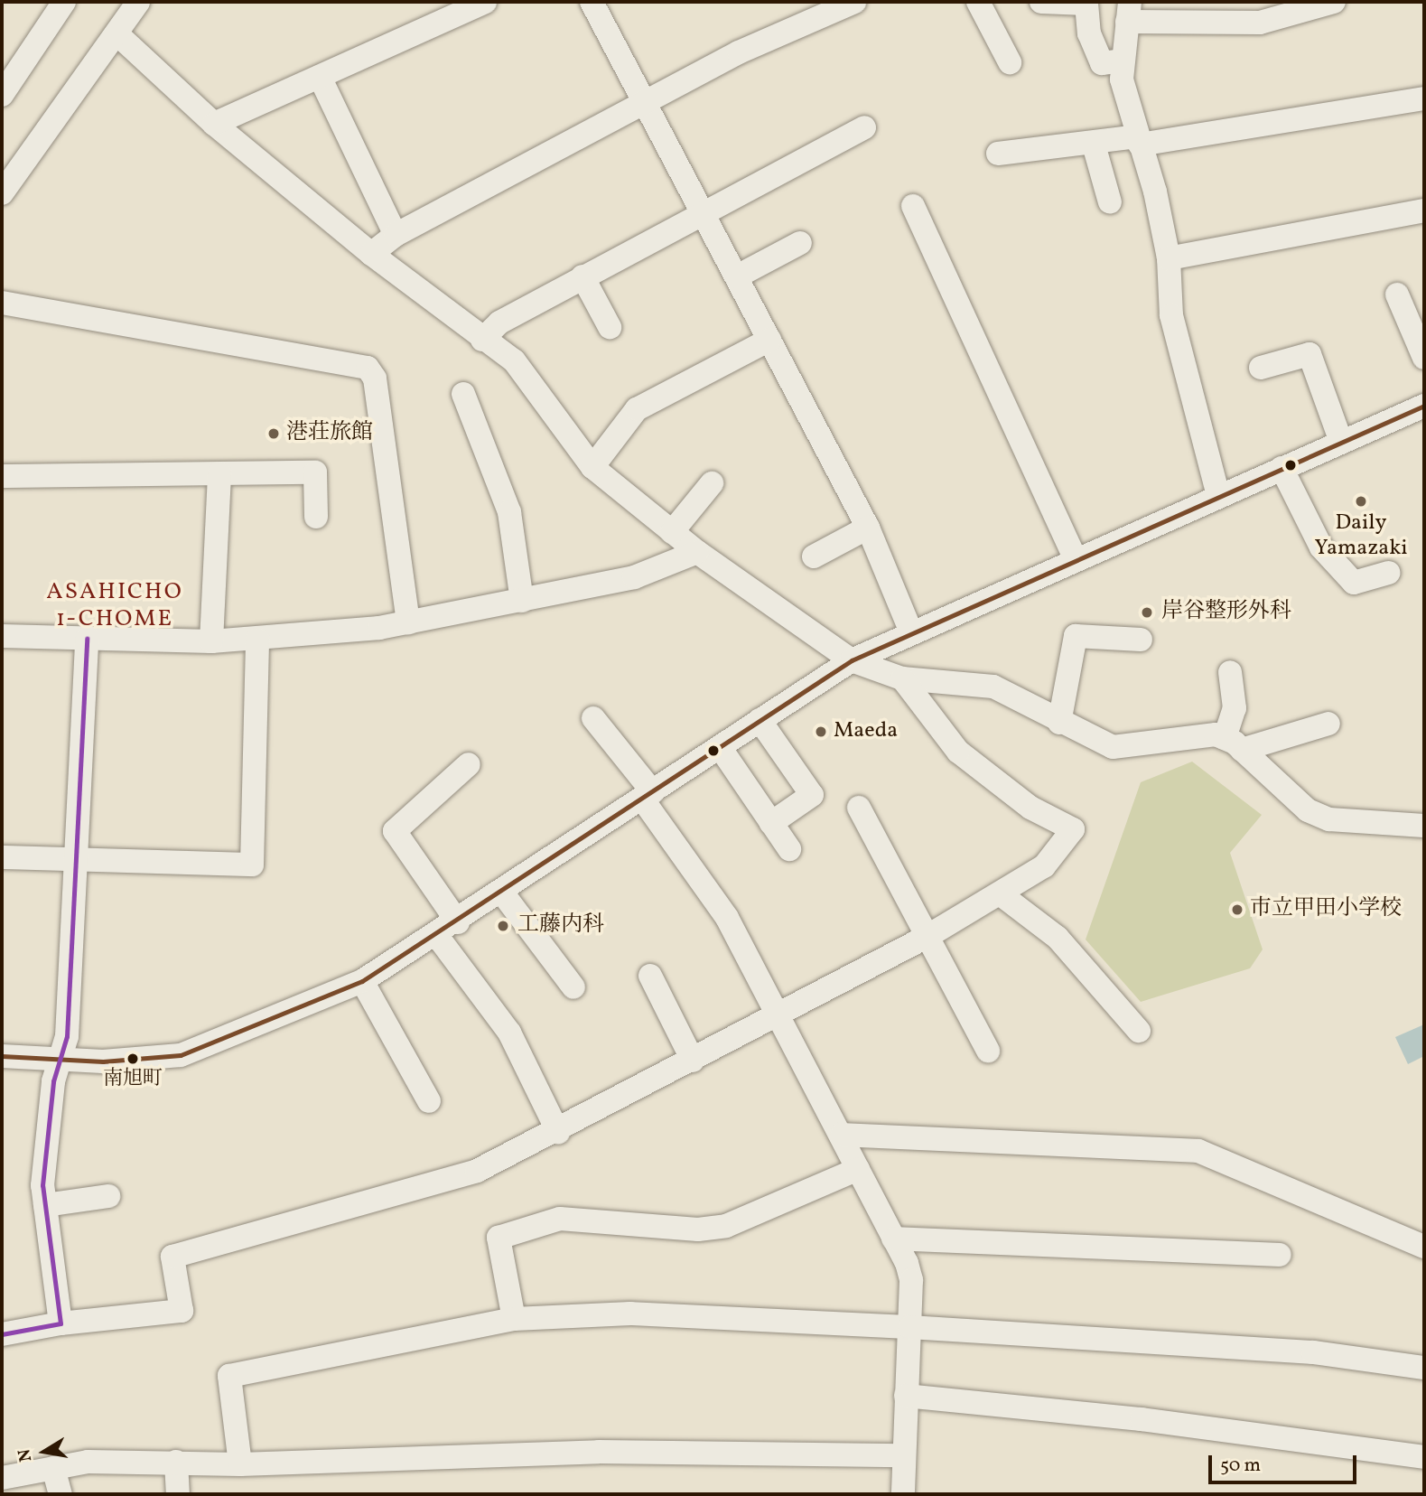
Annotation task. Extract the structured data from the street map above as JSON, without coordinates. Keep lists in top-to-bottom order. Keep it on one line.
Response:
{"districts":["ASAHICHO 1-CHOME"],"places":["港荘旅館","Daily Yamazaki","岸谷整形外科","Maeda","市立甲田小学校","工藤内科","南旭町"],"lines":["transit line 50"],"scale_bar":"50 m","north":"left"}
